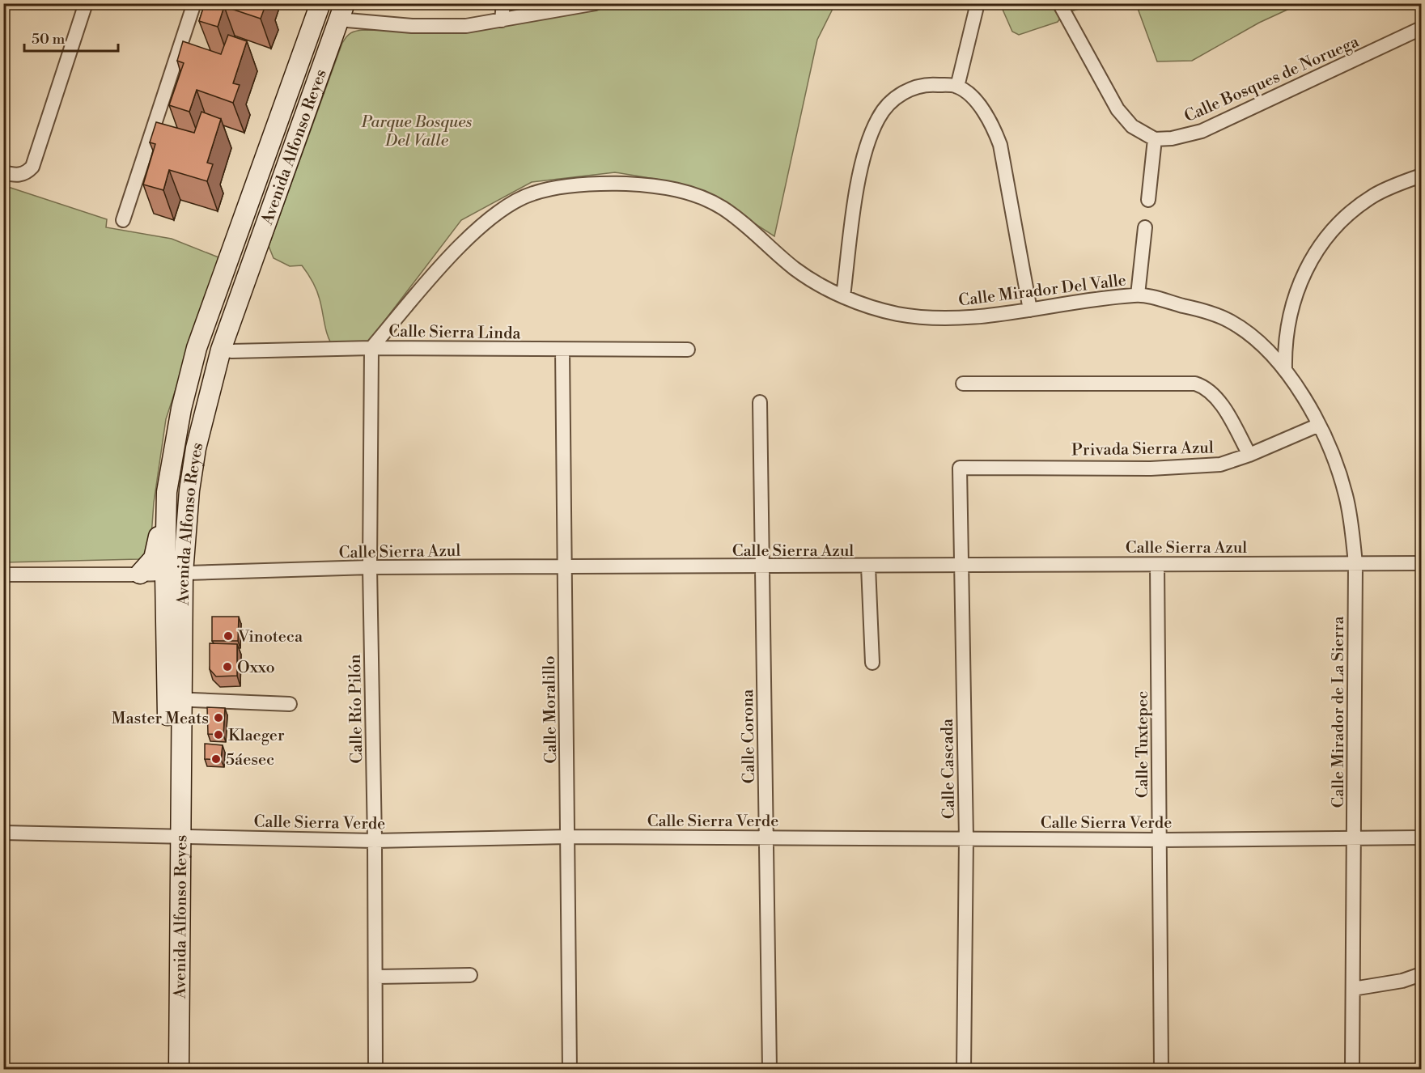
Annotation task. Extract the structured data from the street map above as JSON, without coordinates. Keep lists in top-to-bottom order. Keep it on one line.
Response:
{"streets":{"main road":["Avenida Alfonso Reyes"],"street":["Calle Bosques de Noruega","Calle Mirador Del Valle","Calle Sierra Linda","Privada Sierra Azul","Calle Sierra Azul","Calle Río Pilón","Calle Moralillo","Calle Mirador de La Sierra","Calle Corona","Calle Tuxtepec","Calle Cascada","Calle Sierra Verde"]},"crossings":[["Avenida Alfonso Reyes","Calle Sierra Linda"],["Avenida Alfonso Reyes","Calle Sierra Azul"],["Avenida Alfonso Reyes","Calle Sierra Verde"],["Calle Mirador Del Valle","Calle Mirador de La Sierra"],["Calle Sierra Linda","Calle Río Pilón"],["Calle Sierra Linda","Calle Moralillo"],["Privada Sierra Azul","Calle Mirador de La Sierra"],["Privada Sierra Azul","Calle Cascada"],["Calle Sierra Azul","Calle Río Pilón"],["Calle Sierra Azul","Calle Moralillo"],["Calle Sierra Azul","Calle Mirador de La Sierra"],["Calle Sierra Azul","Calle Corona"],["Calle Sierra Azul","Calle Tuxtepec"],["Calle Sierra Azul","Calle Cascada"],["Calle Río Pilón","Calle Sierra Verde"],["Calle Moralillo","Calle Sierra Verde"],["Calle Mirador de La Sierra","Calle Sierra Verde"],["Calle Corona","Calle Sierra Verde"],["Calle Tuxtepec","Calle Sierra Verde"],["Calle Cascada","Calle Sierra Verde"]],"parks":["Parque Bosques Del Valle"],"places":["Vinoteca","Oxxo","Master Meats","Klaeger","5áesec"],"scale_bar":"50 m"}
